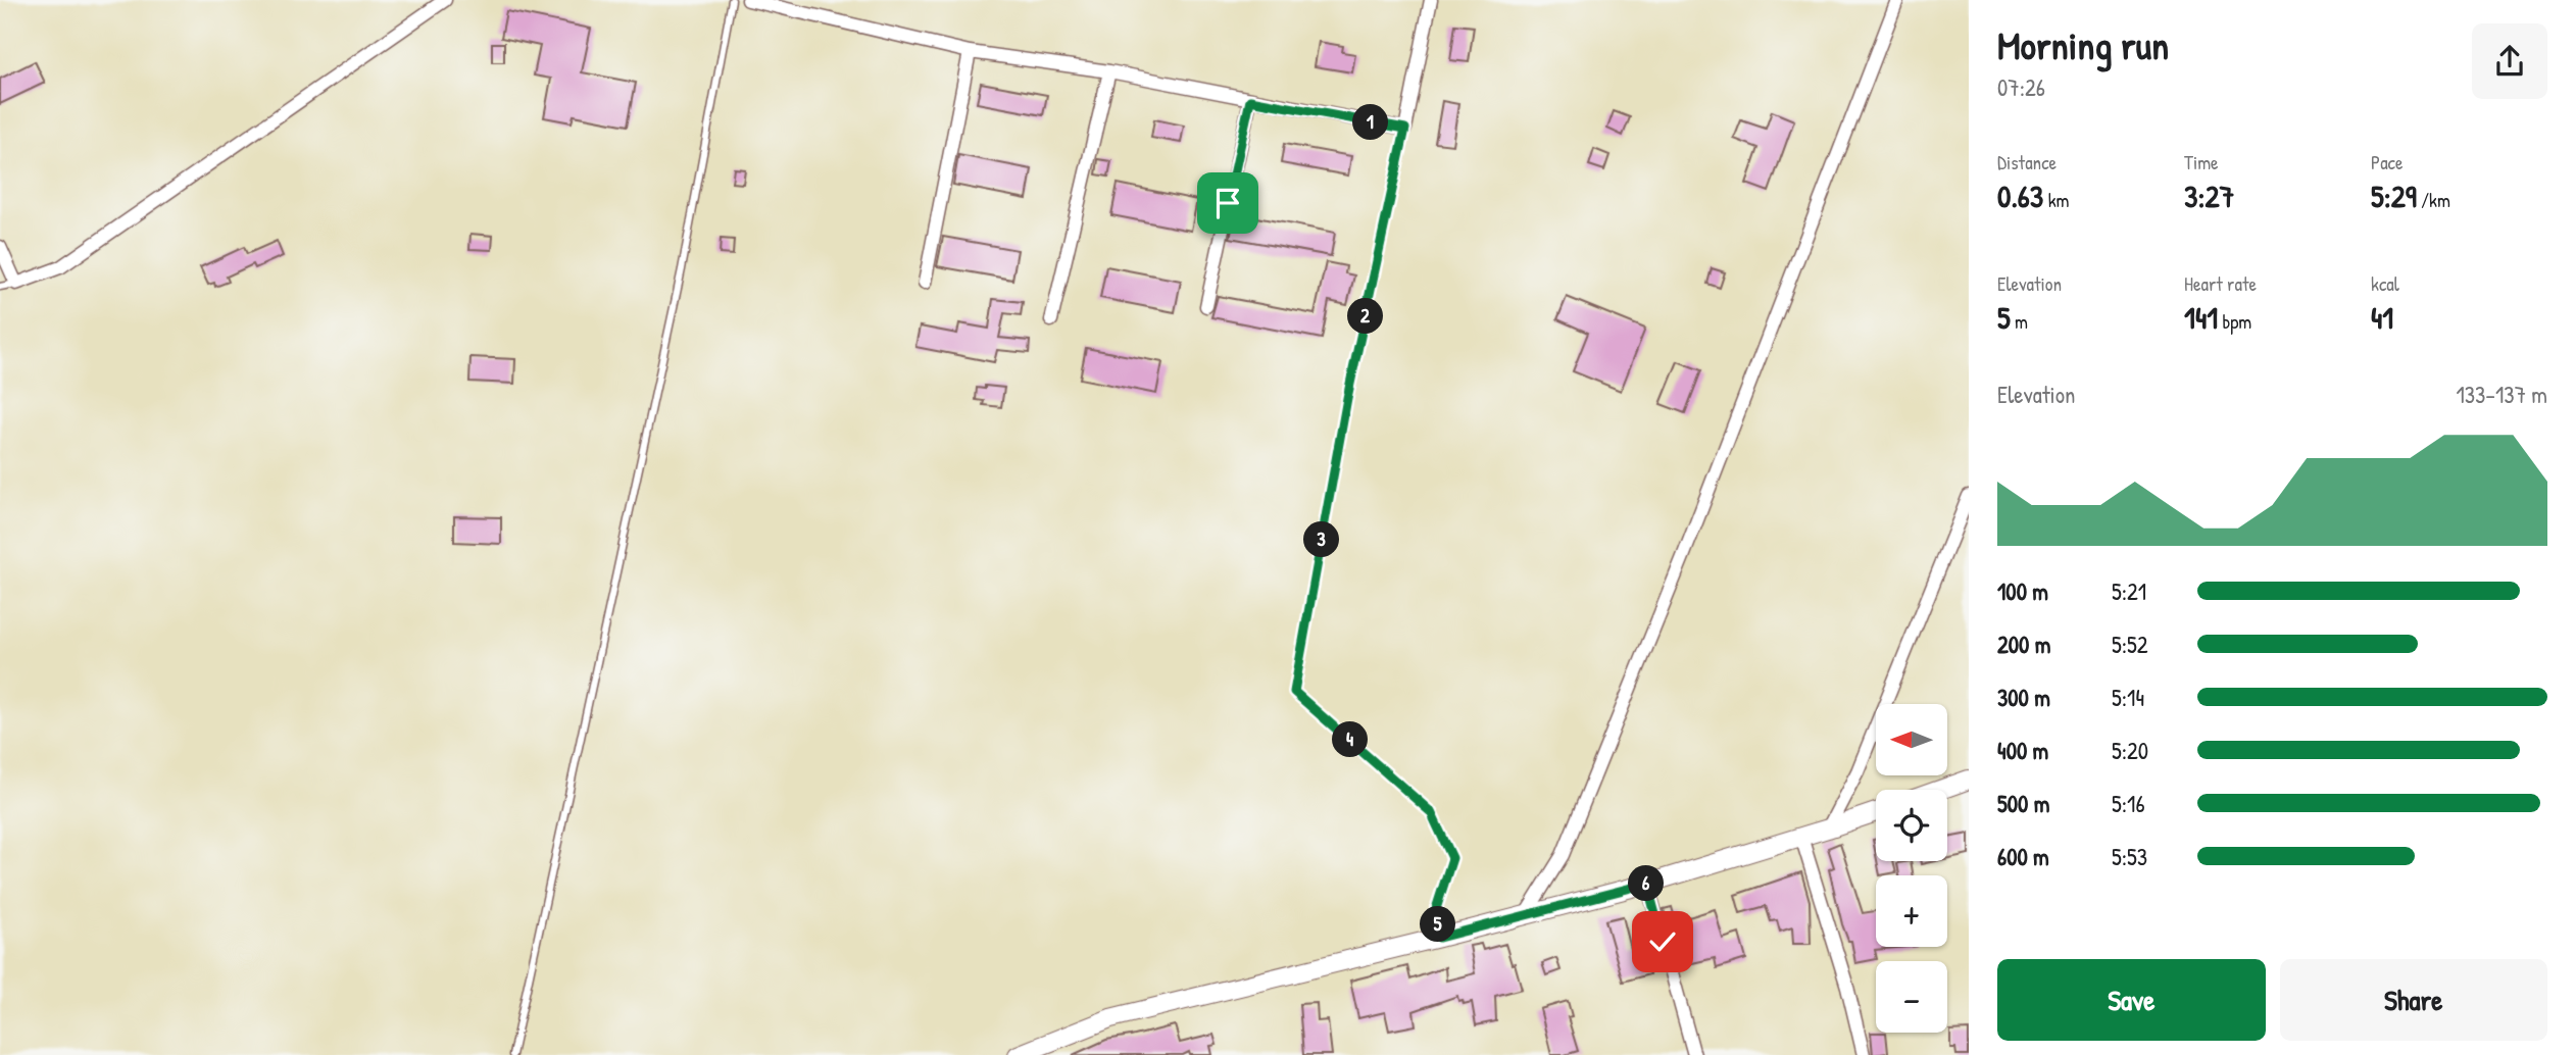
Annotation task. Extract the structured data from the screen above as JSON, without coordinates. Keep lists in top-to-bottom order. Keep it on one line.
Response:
{"north":"left","page":{"heading":["Morning run","07:26"],"pins":["1","2","3","4","6","5"],"stats":[["Distance","0.63 km"],["Time","3:27"],["Pace","5:29 /km"],["Elevation","5 m"],["Heart rate","141 bpm"],["kcal","41"]],"chart":["Elevation","133–137 m"],"list":[{"name":"100 m","note":"5:21"},{"name":"200 m","note":"5:52"},{"name":"300 m","note":"5:14"},{"name":"400 m","note":"5:20"},{"name":"500 m","note":"5:16"},{"name":"600 m","note":"5:53"}],"map_buttons":["+","−"],"buttons":["Save","Share"]}}
